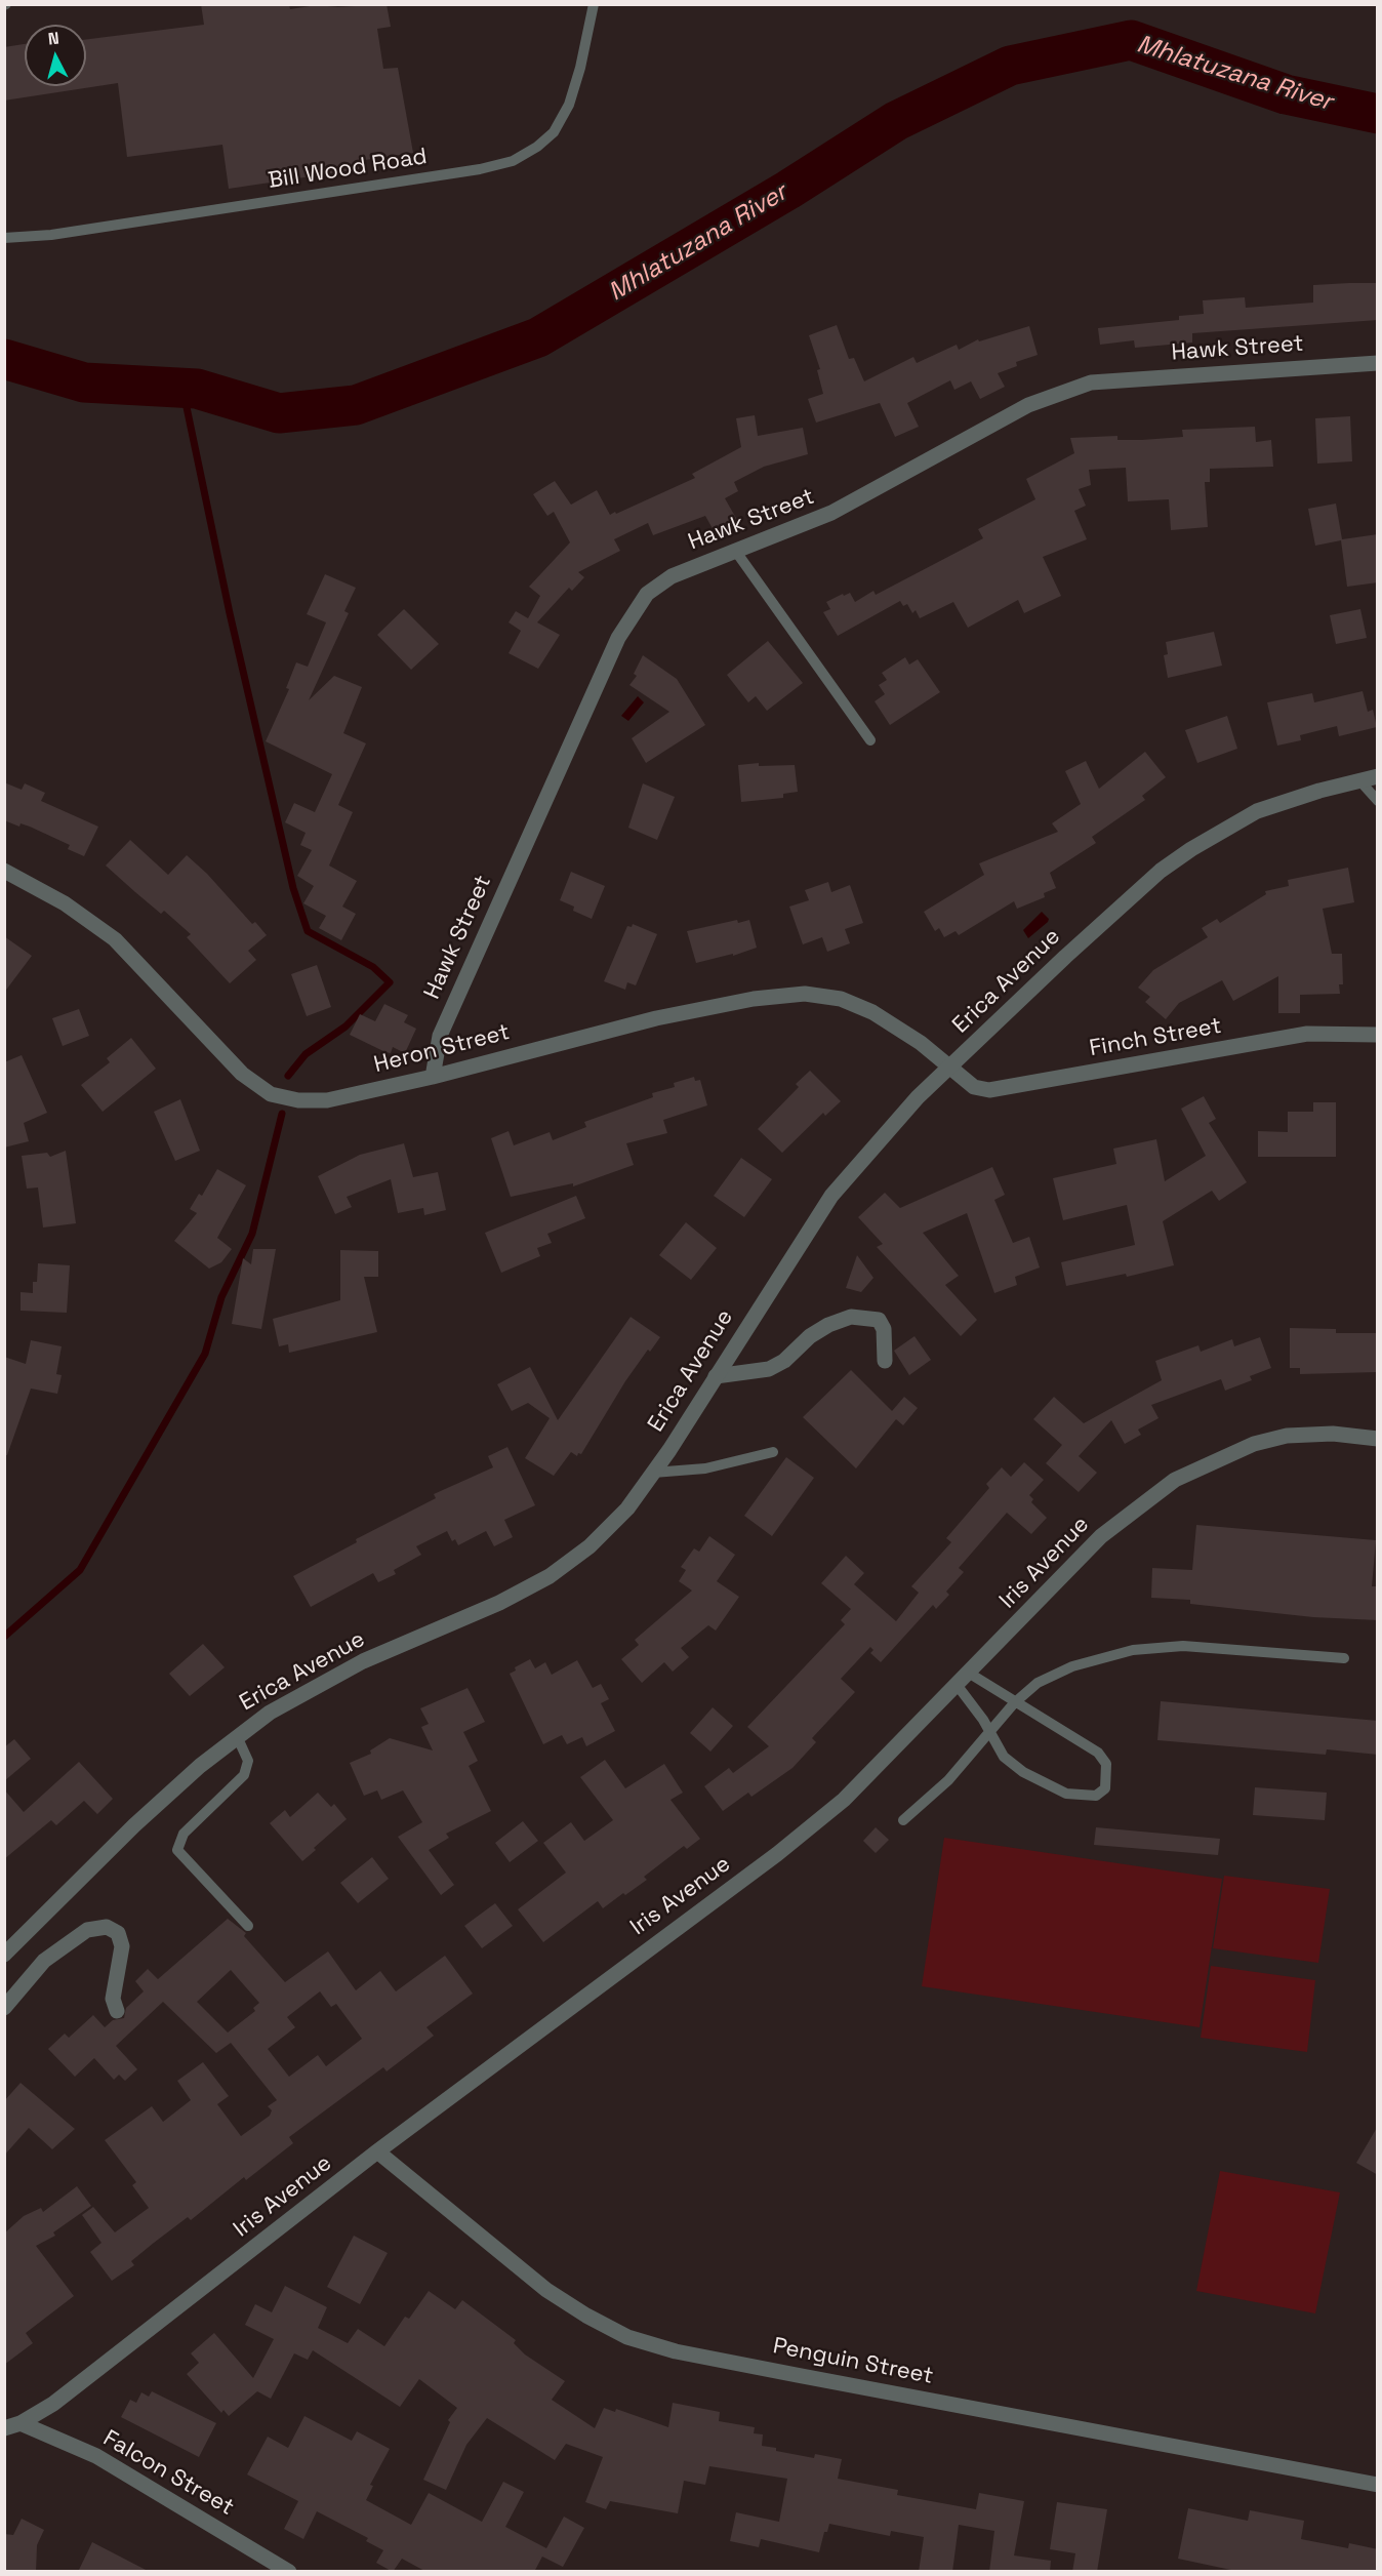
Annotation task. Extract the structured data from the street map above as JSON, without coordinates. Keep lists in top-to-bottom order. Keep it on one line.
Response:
{"streets":{"street":["Hawk Street","Erica Avenue","Finch Street","Heron Street","Iris Avenue","Penguin Street","Falcon Street"],"lane":["Bill Wood Road"]},"crossings":[["Hawk Street","Heron Street"],["Erica Avenue","Finch Street"],["Erica Avenue","Heron Street"],["Finch Street","Heron Street"],["Iris Avenue","Penguin Street"],["Iris Avenue","Falcon Street"]],"water":["Mhlatuzana River"],"north":"top"}
